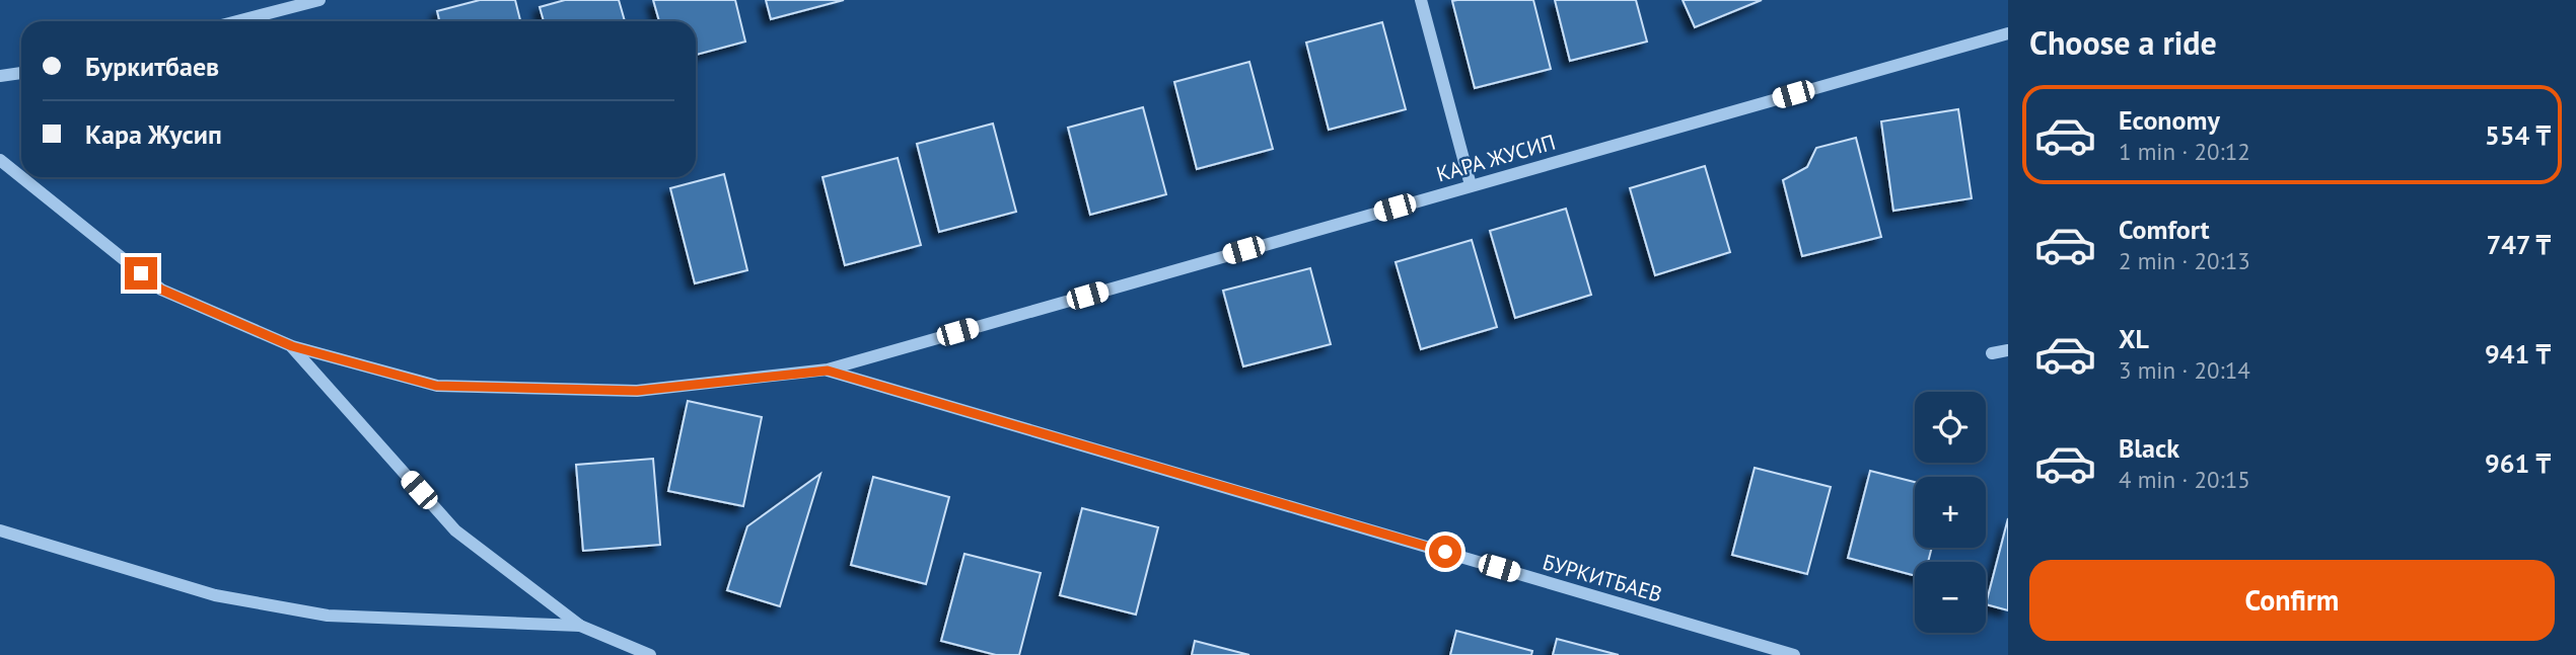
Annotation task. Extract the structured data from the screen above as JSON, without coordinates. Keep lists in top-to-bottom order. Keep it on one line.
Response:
{"streets":{"street":["КАРА ЖУСИП","БУРКИТБАЕВ"]},"crossings":[["КАРА ЖУСИП","БУРКИТБАЕВ"]],"page":{"heading":"Choose a ride","banner":["Буркитбаев","Кара Жусип"],"list":[{"name":"Economy","note":"1 min · 20:12","value":"554 ₸"},{"name":"Comfort","note":"2 min · 20:13","value":"747 ₸"},{"name":"XL","note":"3 min · 20:14","value":"941 ₸"},{"name":"Black","note":"4 min · 20:15","value":"961 ₸"}],"map_buttons":["+","−"],"buttons":"Confirm"}}
